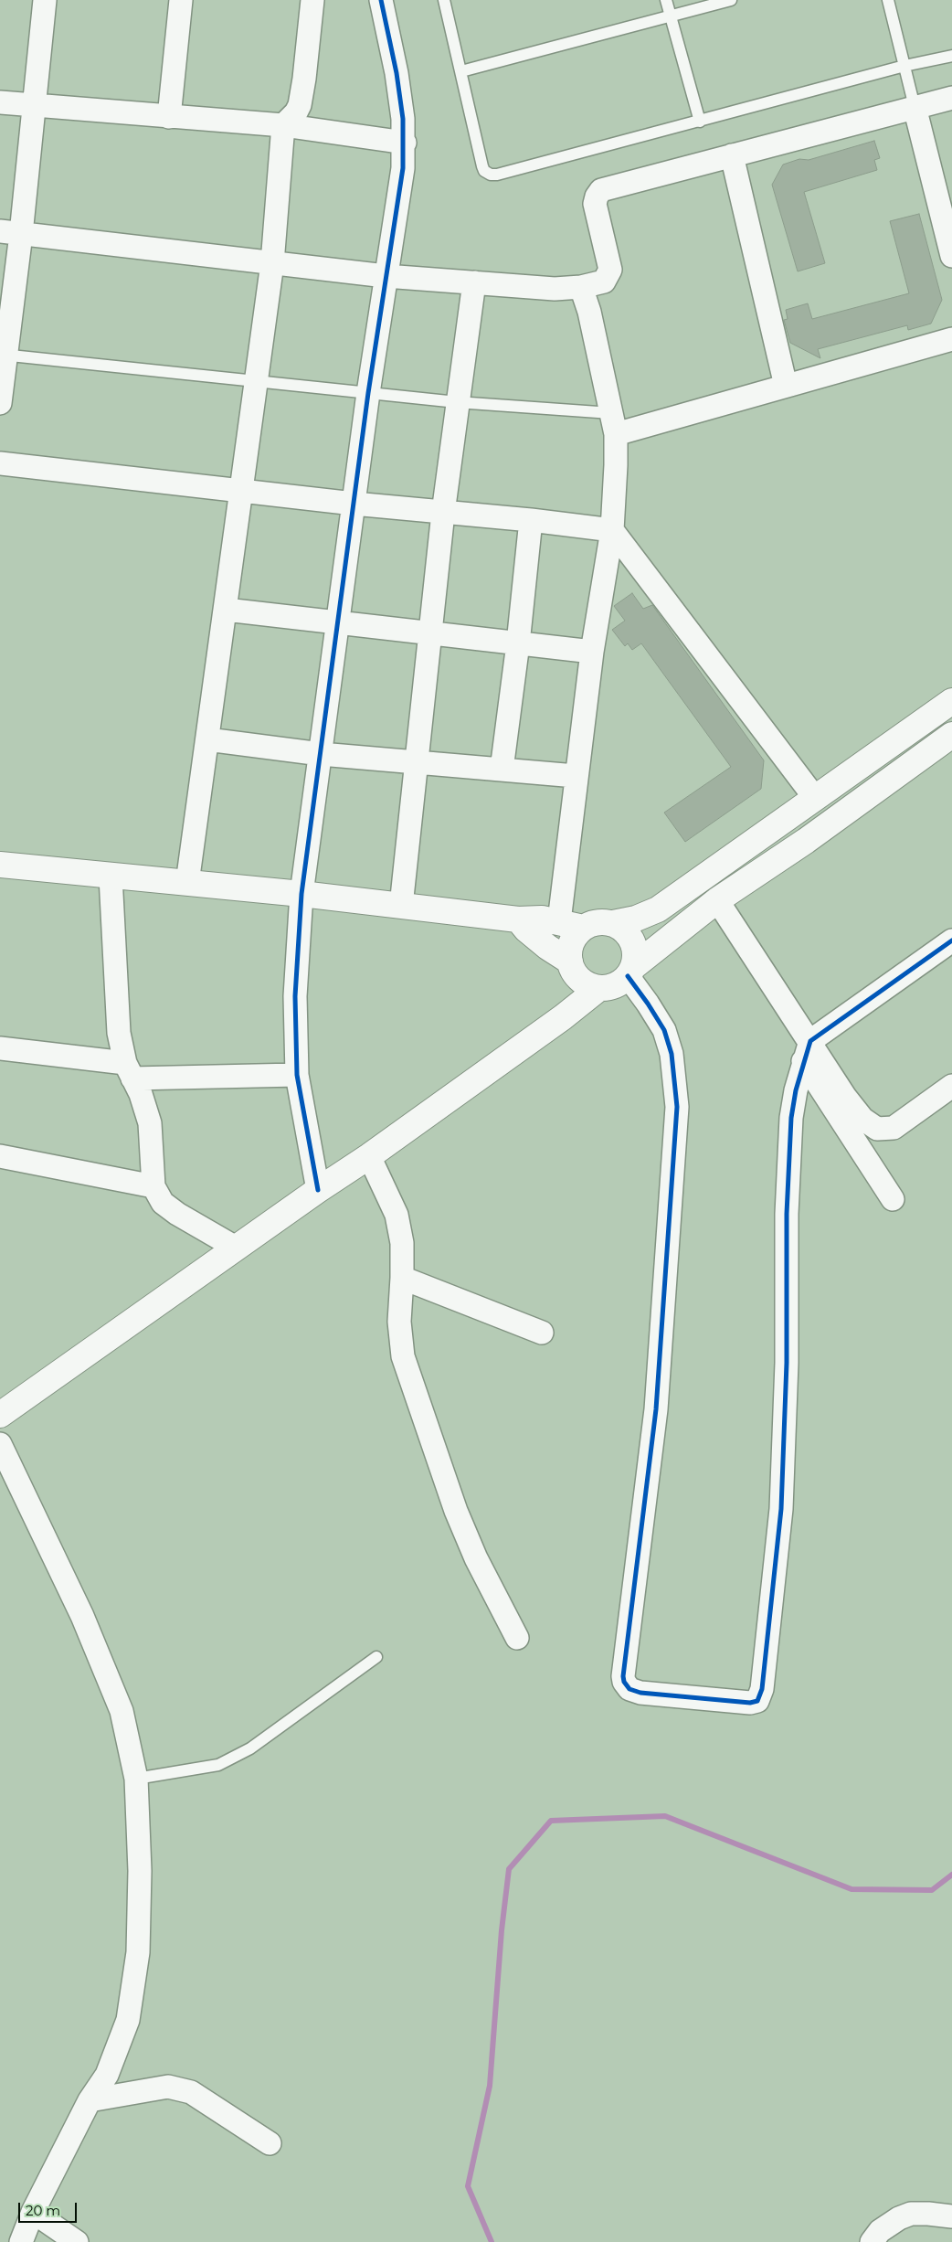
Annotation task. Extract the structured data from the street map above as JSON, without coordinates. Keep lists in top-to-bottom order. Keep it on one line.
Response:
{"scale_bar":"20 m"}
